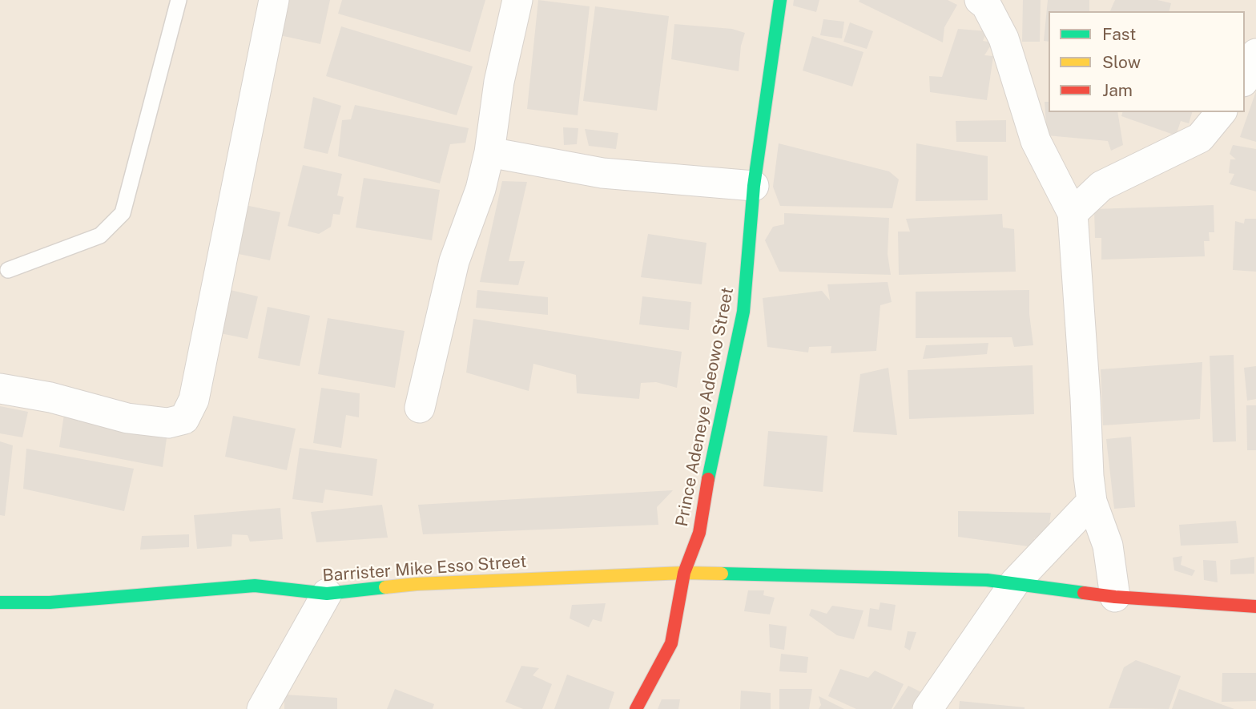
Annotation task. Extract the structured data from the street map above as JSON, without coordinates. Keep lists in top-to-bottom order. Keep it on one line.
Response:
{"streets":{"street":["Prince Adeneye Adeowo Street","Barrister Mike Esso Street"]},"crossings":[["Prince Adeneye Adeowo Street","Barrister Mike Esso Street"]],"legend":["Fast","Slow","Jam"]}
